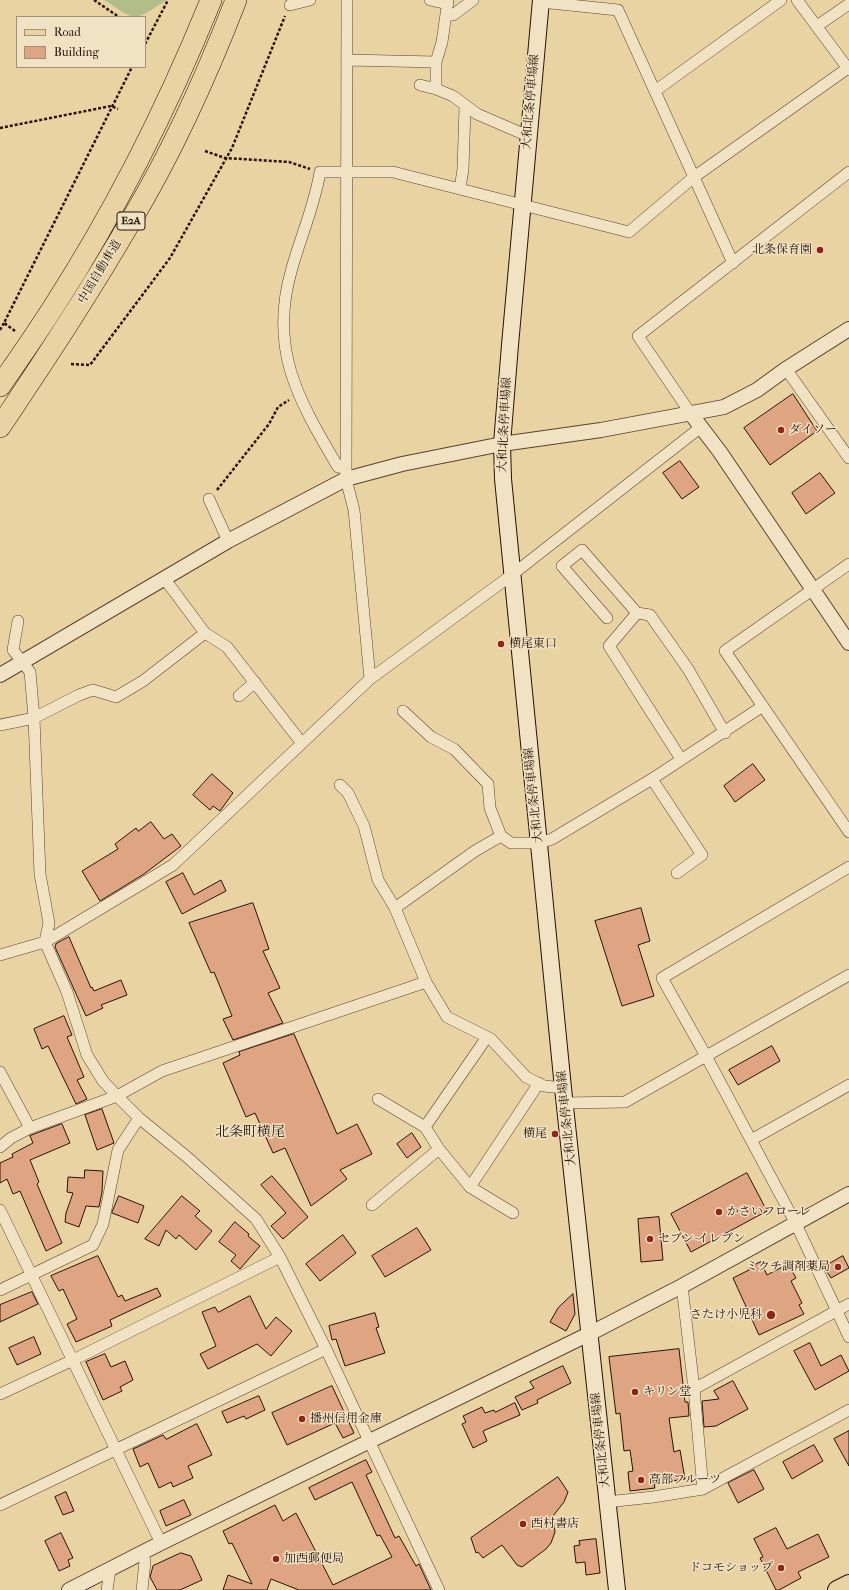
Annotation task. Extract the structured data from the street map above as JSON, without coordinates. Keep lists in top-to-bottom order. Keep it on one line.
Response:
{"streets":{"highway":["E2A","中国自動車道"],"main road":["大和北条停車場線"]},"districts":["北条町横尾"],"places":["北条保育園","ダイソー","横尾東口","横尾","かさいフローレ","セブン-イレブン","ミクチ調剤薬局","さたけ小児科","キリン堂","播州信用金庫","高部フルーツ","西村書店","加西郵便局","ドコモショップ"],"legend":["Road","Building"]}
